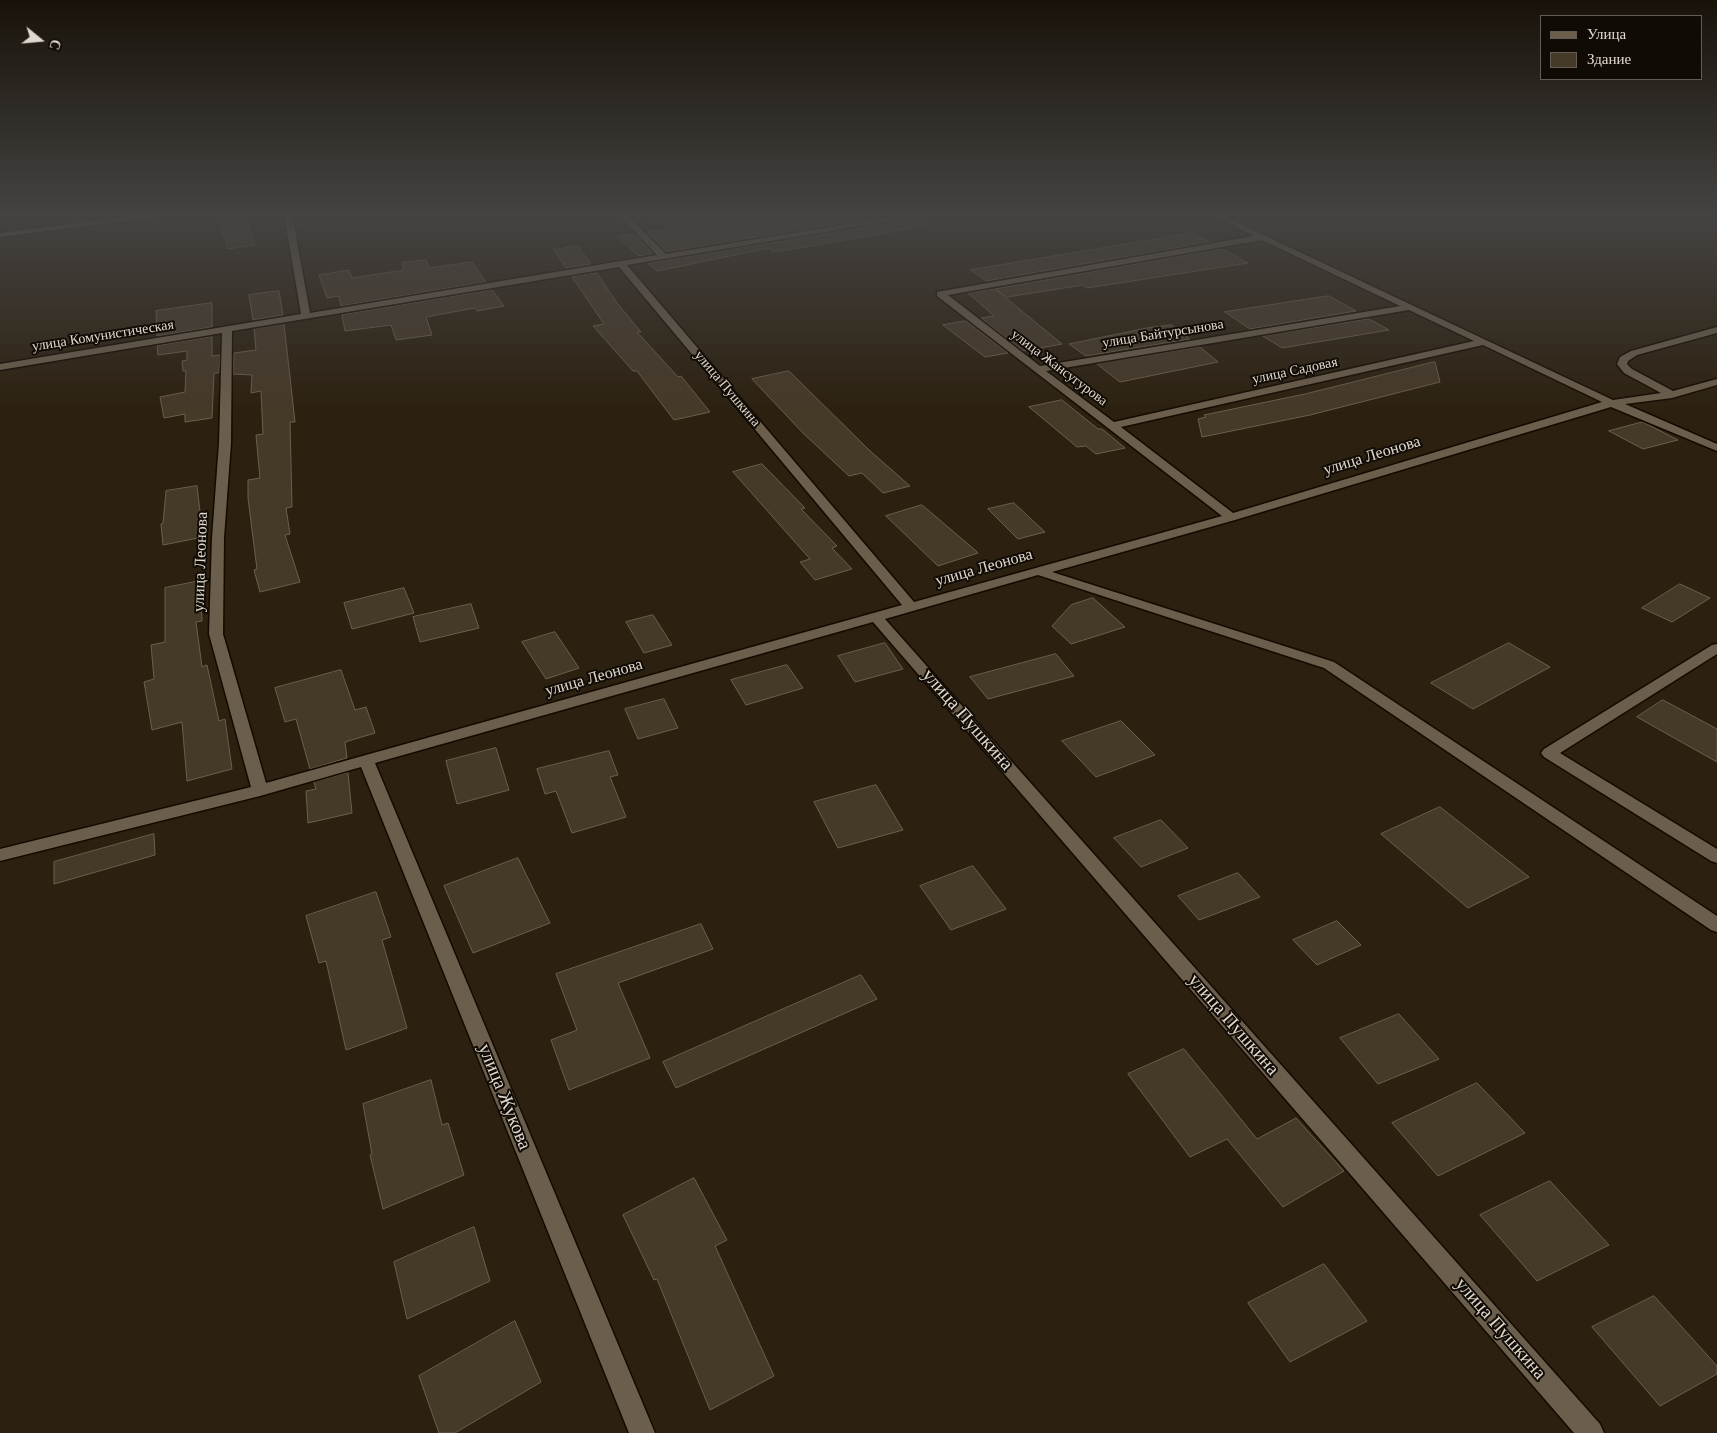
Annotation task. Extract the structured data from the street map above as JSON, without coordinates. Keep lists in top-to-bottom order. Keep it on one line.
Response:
{"streets":{"street":["улица Байтурсынова","улица Комунистическая","улица Жансугурова","улица Садовая","улица Пушкина","улица Леонова","улица Жукова"]},"crossings":[["улица Байтурсынова","улица Жансугурова"],["улица Комунистическая","улица Леонова"],["улица Жансугурова","улица Садовая"],["улица Жансугурова","улица Леонова"],["улица Пушкина","улица Леонова"],["улица Леонова","улица Жукова"]],"legend":["Улица","Здание"],"north":"right"}
